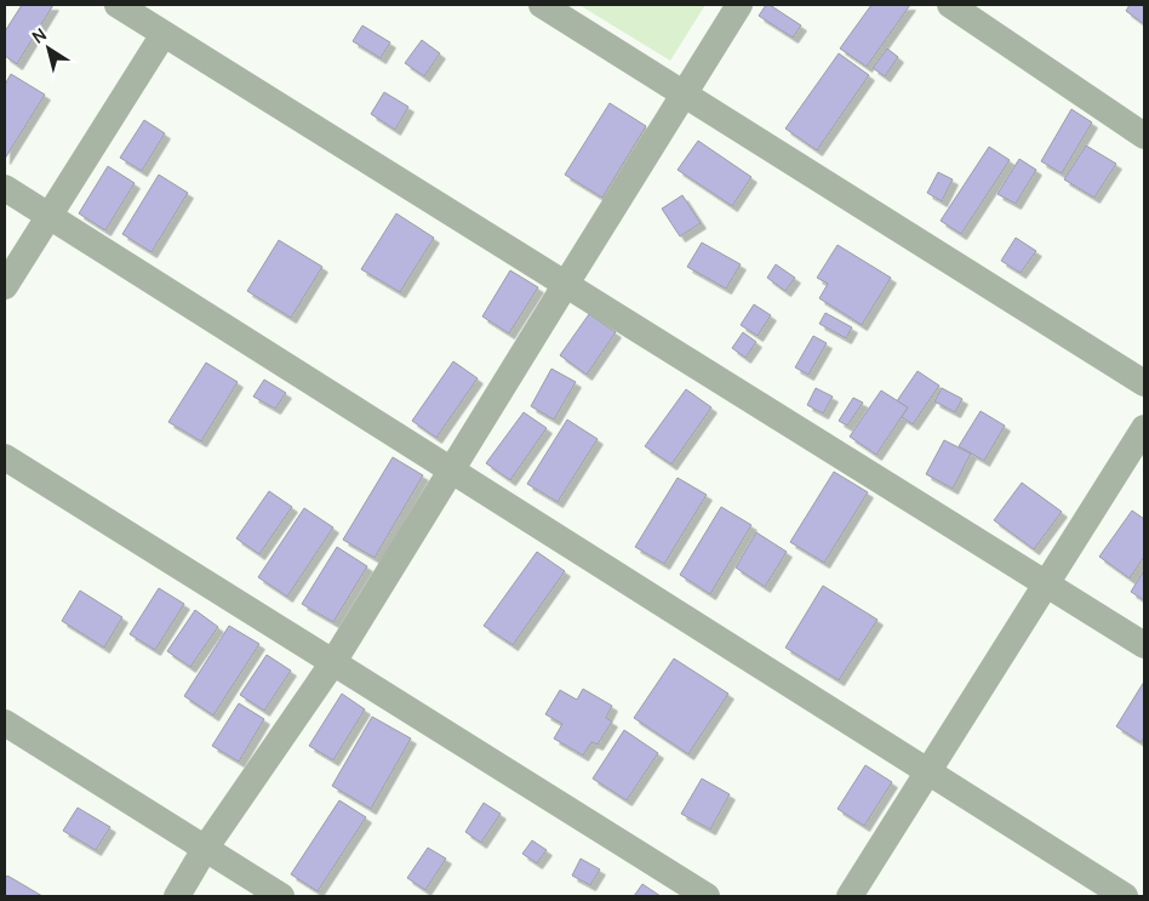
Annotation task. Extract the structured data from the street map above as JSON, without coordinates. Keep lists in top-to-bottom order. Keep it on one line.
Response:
{"north":"top left"}
